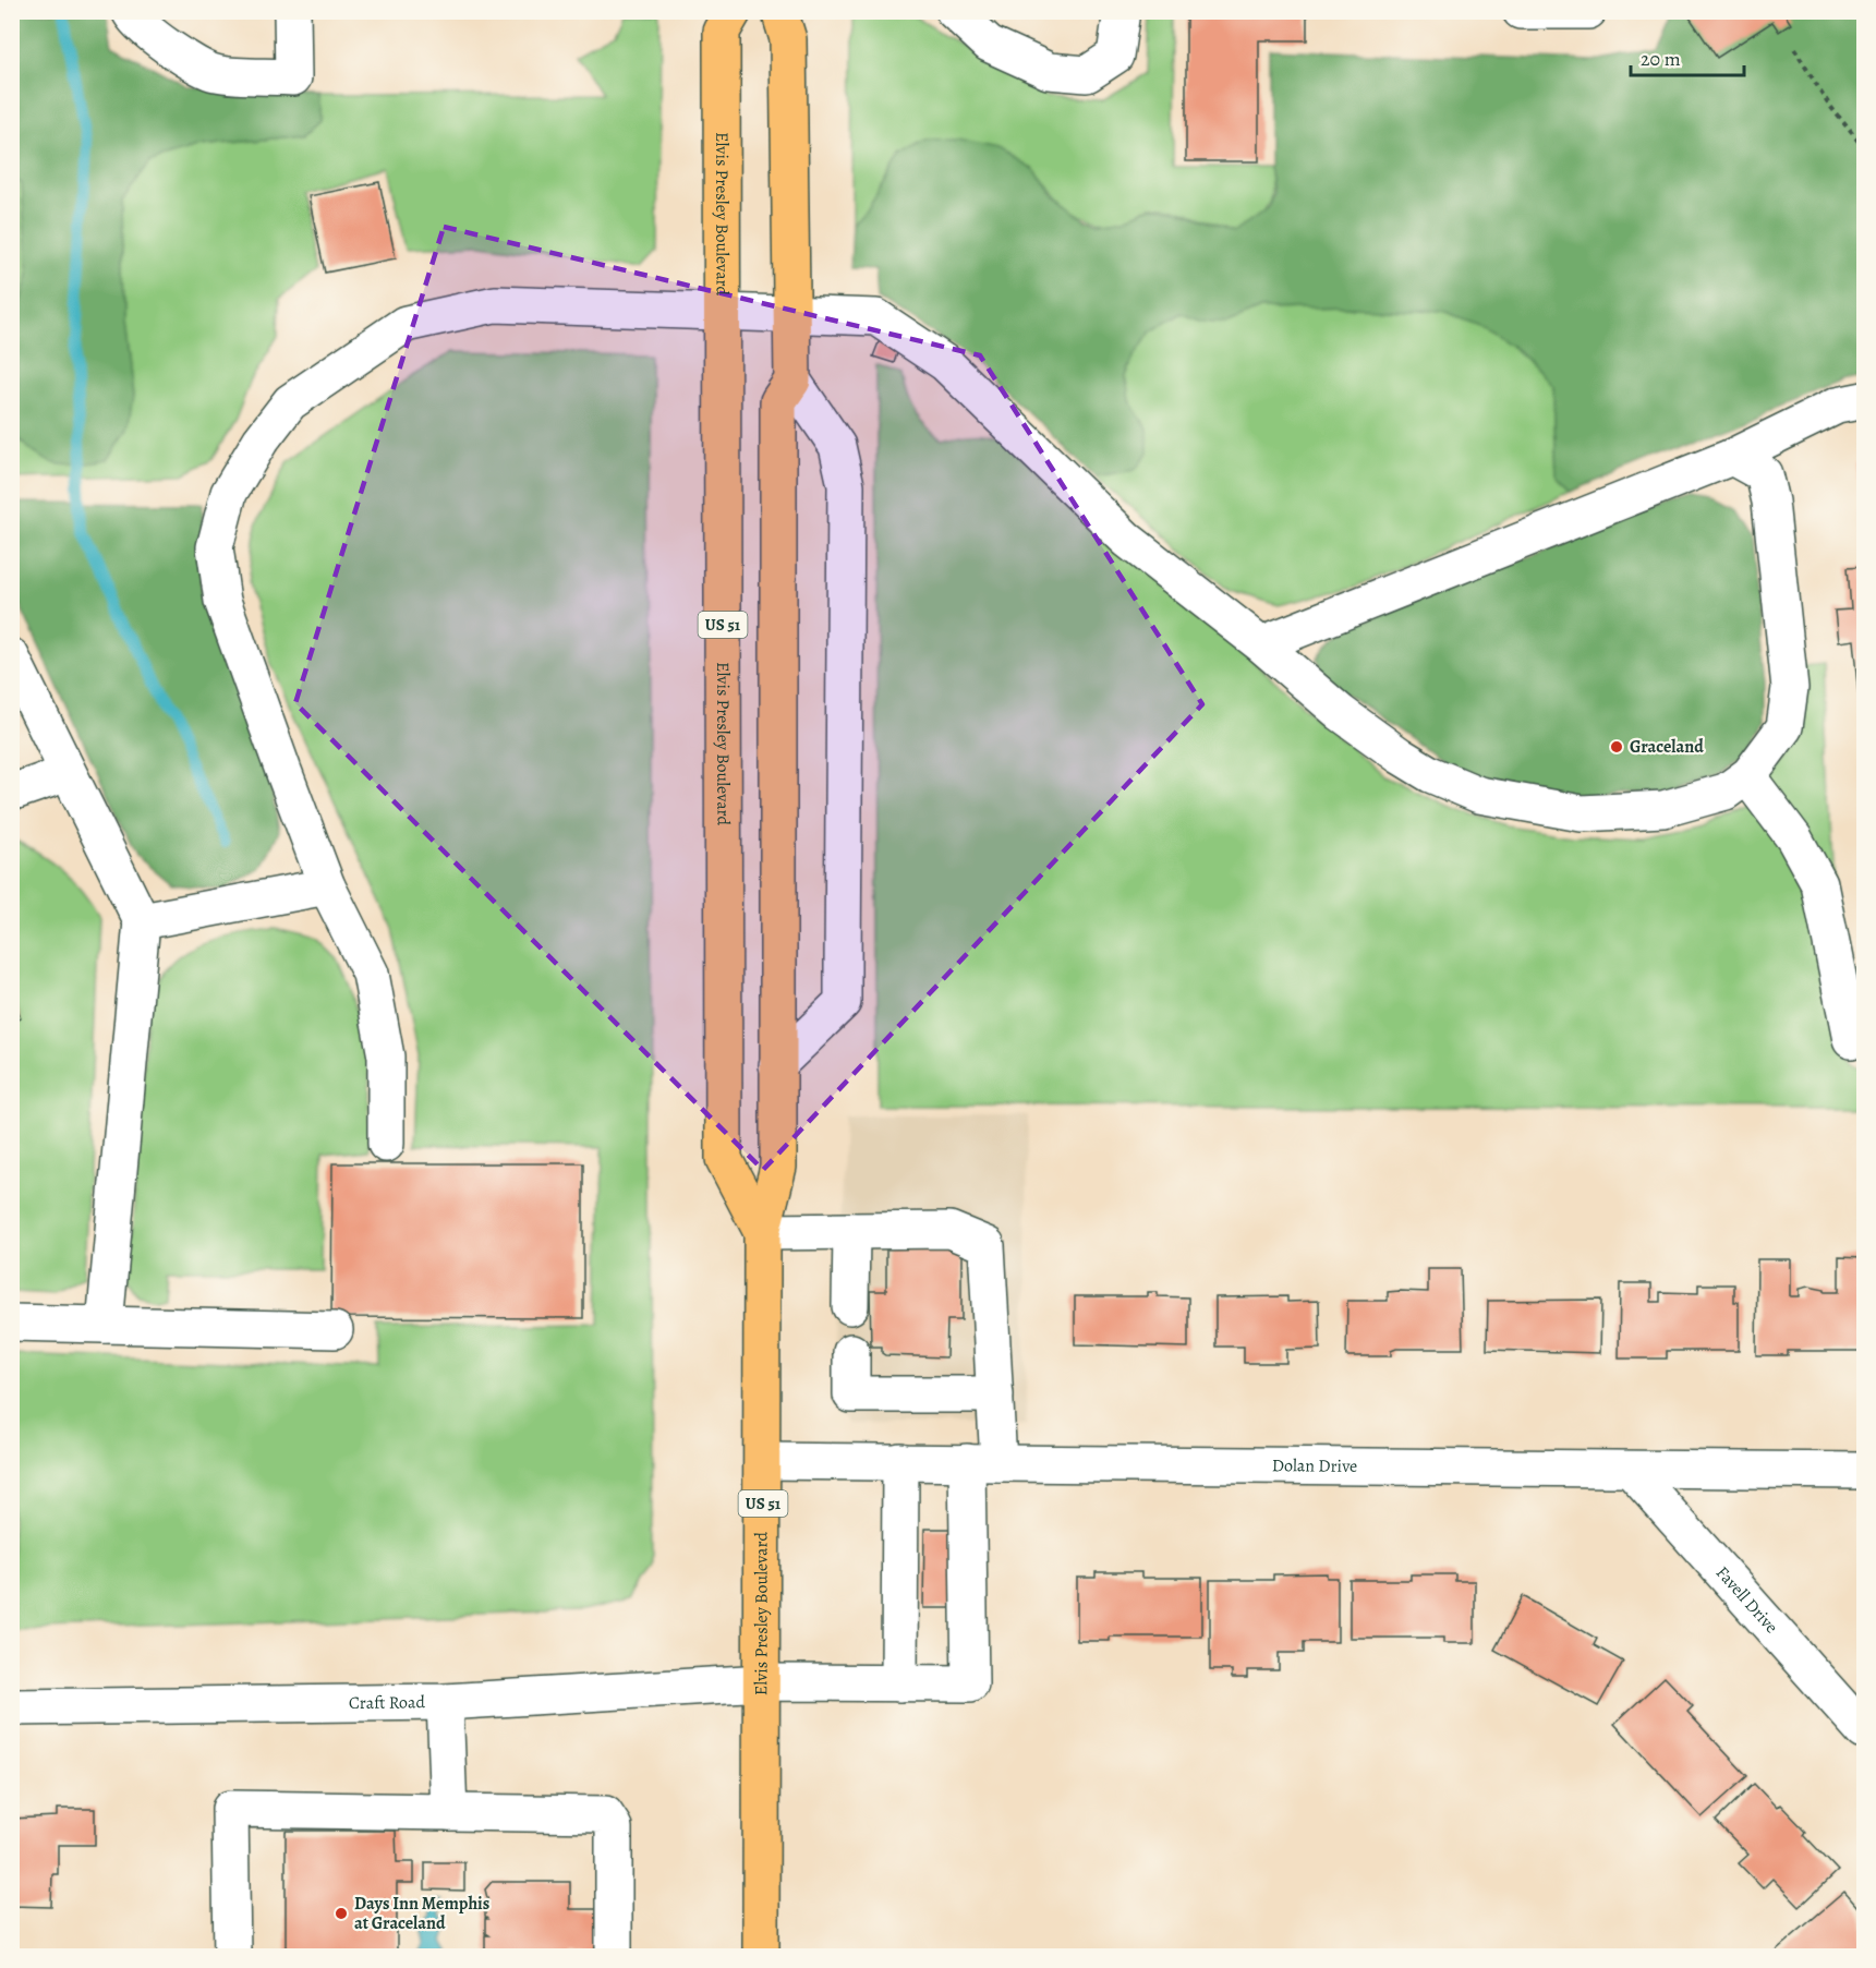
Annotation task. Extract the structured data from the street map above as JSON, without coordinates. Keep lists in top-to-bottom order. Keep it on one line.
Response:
{"streets":{"main road":["Elvis Presley Boulevard","US 51"],"street":["Dolan Drive","Favell Drive","Craft Road"]},"crossings":[["Elvis Presley Boulevard","Dolan Drive"],["Elvis Presley Boulevard","Craft Road"],["Dolan Drive","Favell Drive"],["Dolan Drive","Craft Road"]],"places":["Graceland","Days Inn Memphis at Graceland"],"scale_bar":"20 m"}
